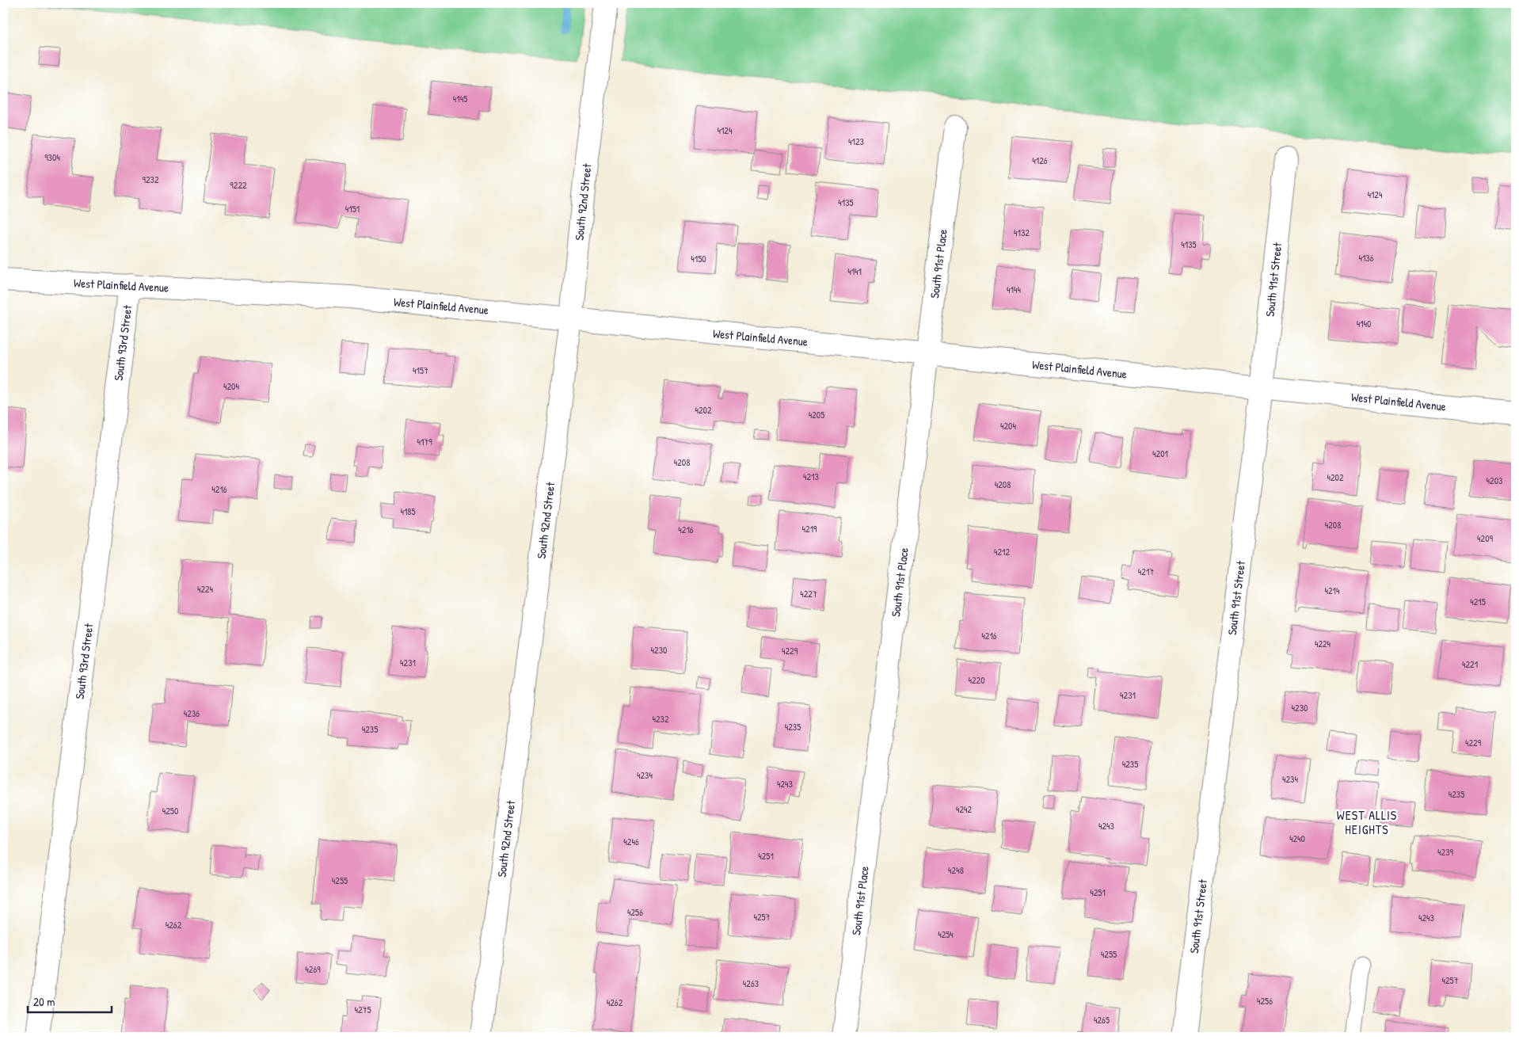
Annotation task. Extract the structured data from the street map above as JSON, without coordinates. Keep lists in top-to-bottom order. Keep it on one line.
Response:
{"streets":{"street":["South 92nd Street","South 91st Place","South 91st Street","West Plainfield Avenue","South 93rd Street"]},"crossings":[["South 92nd Street","West Plainfield Avenue"],["South 91st Place","West Plainfield Avenue"],["South 91st Street","West Plainfield Avenue"],["West Plainfield Avenue","South 93rd Street"]],"districts":["WEST ALLIS HEIGHTS"],"house_numbers":["4145","4124","4123","9304","4126","9232","9222","4124","4135","4151","4132","4135","4136","4150","4141","4144","4140","4157","4204","4202","4205","4204","4179","4201","4208","4213","4202","4203","4208","4216","4185","4208","4219","4216","4209","4212","4217","4224","4214","4227","4215","4216","4224","4230","4229","4231","4221","4220","4231","4230","4236","4232","4235","4235","4229","4235","4234","4234","4243","4235","4242","4250","4243","4240","4246","4239","4251","4248","4255","4251","4256","4257","4243","4262","4254","4255","4269","4257","4263","4256","4262","4275","4265"],"scale_bar":"20 m"}
